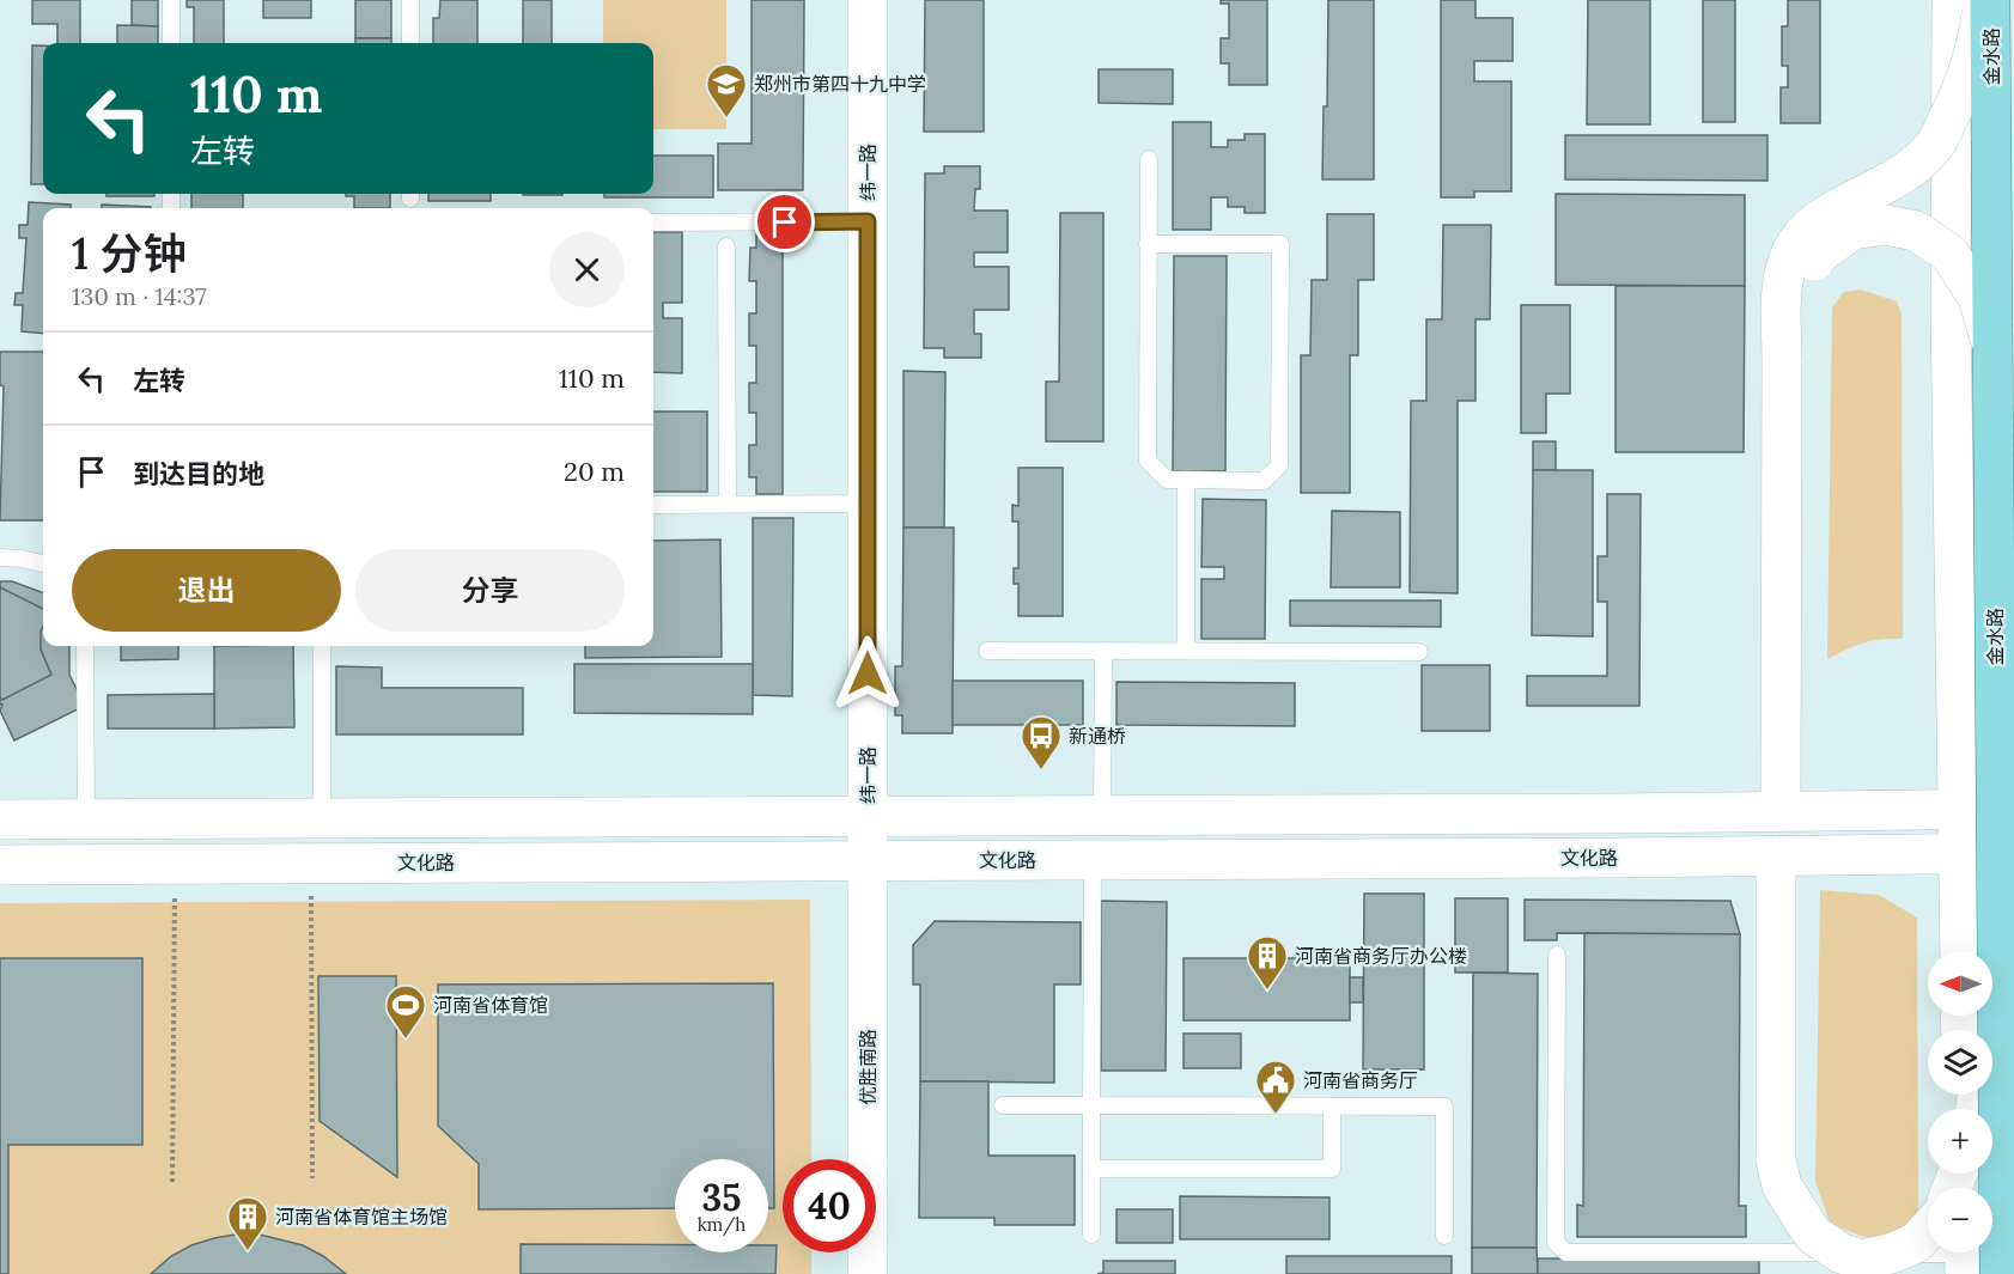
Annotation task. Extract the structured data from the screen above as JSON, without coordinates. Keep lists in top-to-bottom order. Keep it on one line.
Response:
{"streets":{"main road":["金水路","纬一路","文化路","优胜南路"]},"crossings":[["纬一路","文化路"],["纬一路","优胜南路"],["文化路","优胜南路"]],"places":{"school or university":["郑州市第四十九中学"],"bus stop":["新通桥"],"building":["河南省商务厅办公楼","河南省体育馆主场馆"],"sports":["河南省体育馆"],"public building":["河南省商务厅"]},"north":"left","page":{"turn":["110 m","左转"],"heading":["1 分钟","130 m · 14:37"],"list":[{"name":"左转","value":"110 m"},{"name":"到达目的地","value":"20 m"}],"buttons":["退出","分享"],"map_buttons":["+","−"],"speed":"35 km/h","limit":"40"}}
